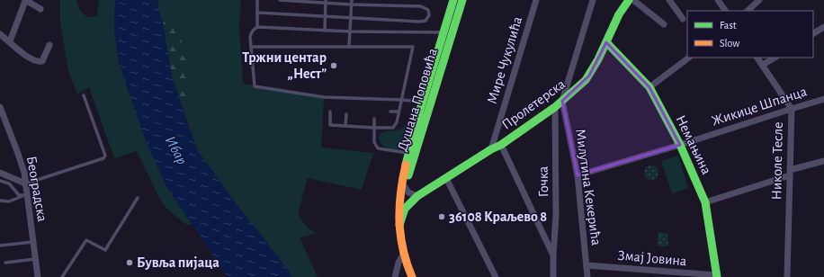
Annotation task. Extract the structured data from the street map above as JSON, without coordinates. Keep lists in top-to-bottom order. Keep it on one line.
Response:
{"streets":{"street":["Мире Чукулића","Душана Поповића","Пролетерска","Жикице Шпанца","Немањина","Николе Тесле","Гочка","Милутина Кекерића","Београдска","Змај Јовина"]},"crossings":[["Мире Чукулића","Пролетерска"],["Душана Поповића","Пролетерска"],["Пролетерска","Немањина"],["Пролетерска","Гочка"],["Пролетерска","Милутина Кекерића"],["Жикице Шпанца","Немањина"],["Жикице Шпанца","Николе Тесле"],["Жикице Шпанца","Милутина Кекерића"],["Немањина","Змај Јовина"],["Милутина Кекерића","Змај Јовина"]],"water":["Ибар"],"places":["Тржни центар „Нест”","36108 Краљево 8","Бувља пијаца"],"legend":["Fast","Slow"]}
